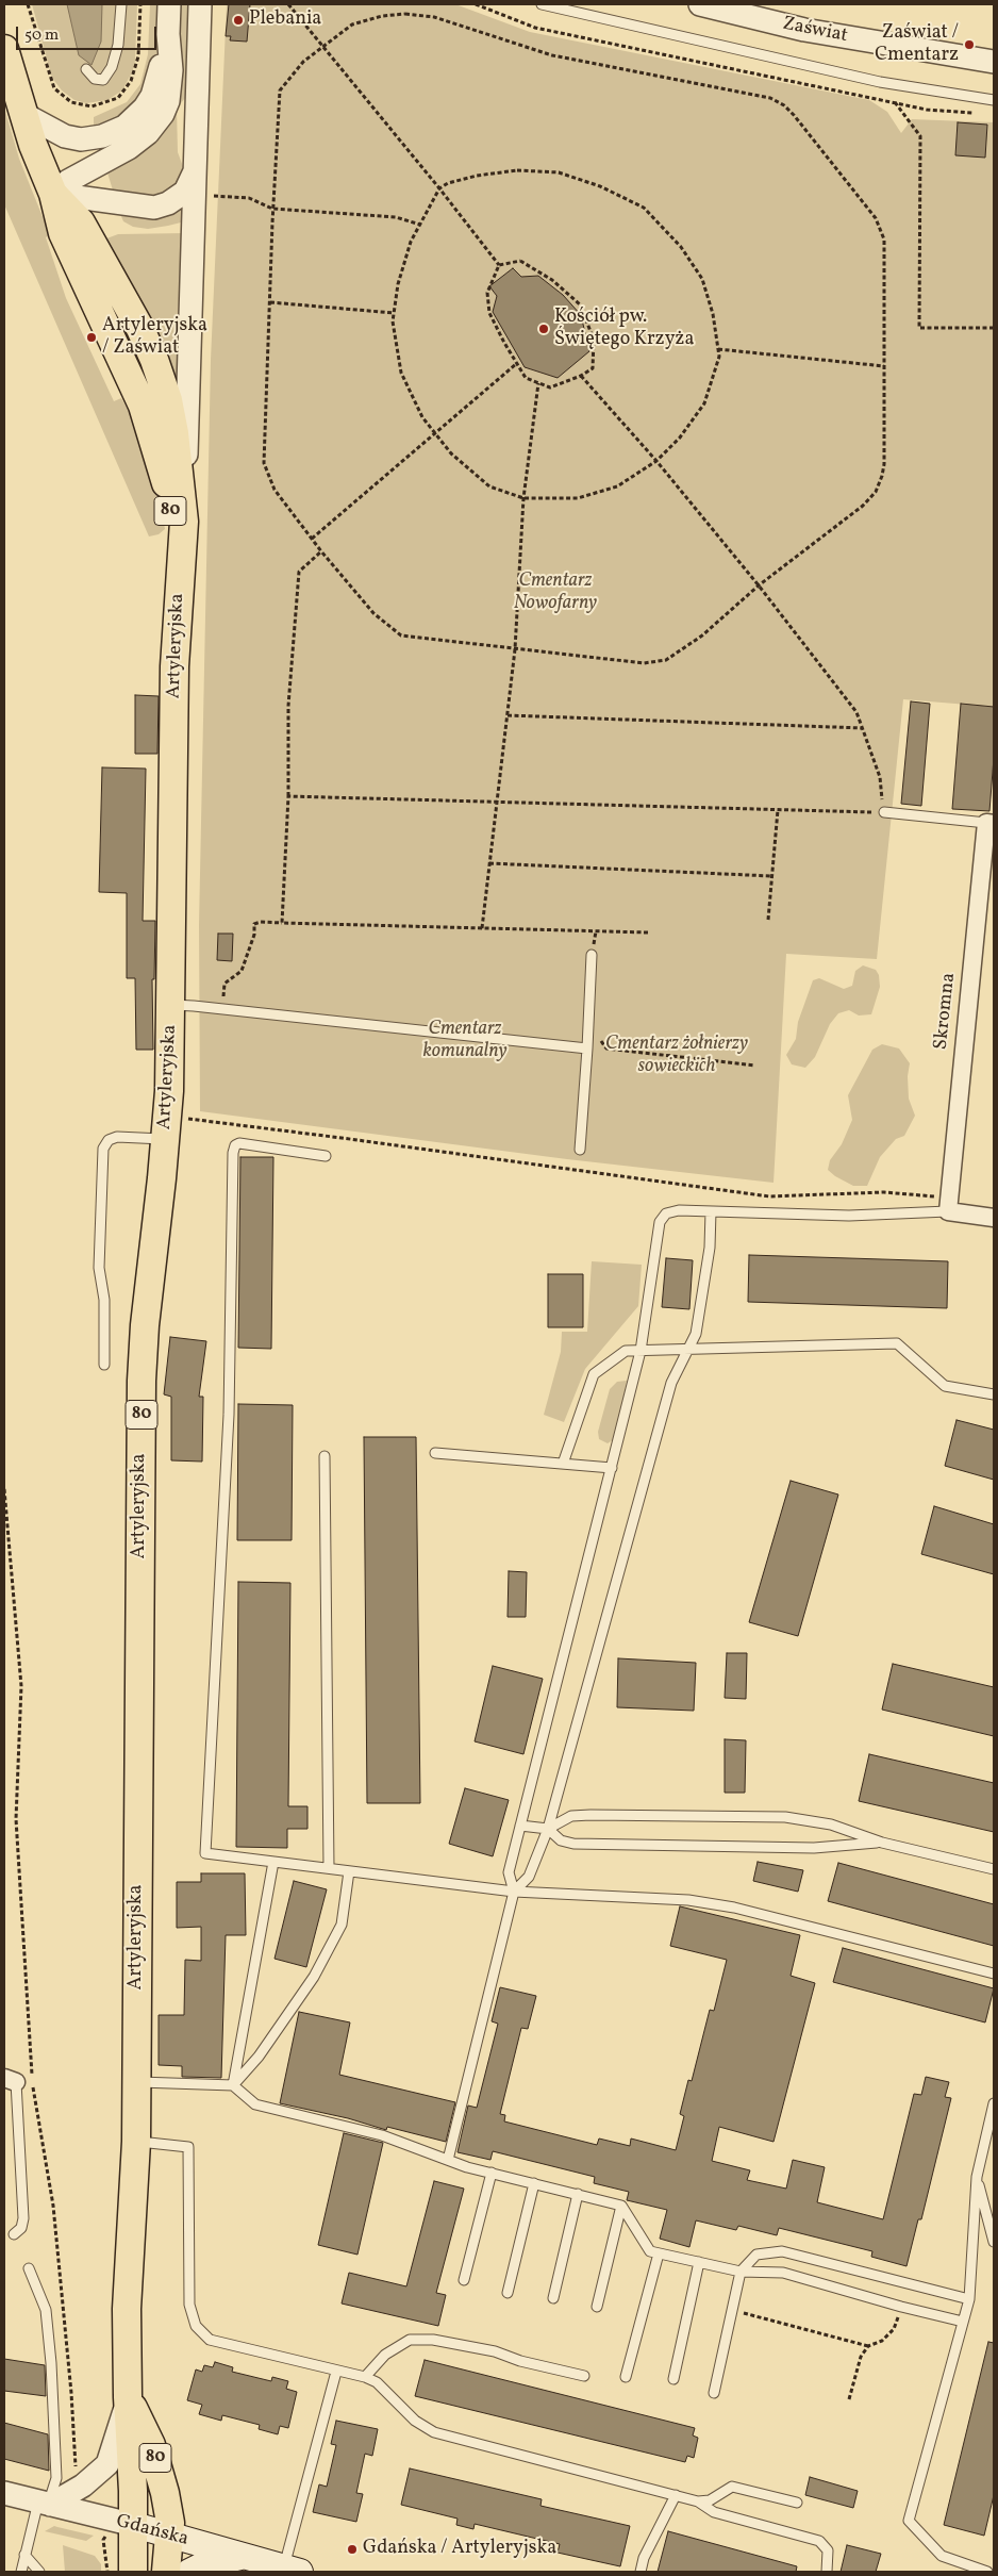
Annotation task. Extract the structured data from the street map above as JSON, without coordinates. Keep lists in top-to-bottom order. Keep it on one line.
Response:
{"streets":{"main road":["80","Artyleryjska","Gdańska"],"street":["Zaświat","Skromna"]},"crossings":[["80","Artyleryjska"],["80","Gdańska"],["Artyleryjska","Gdańska"]],"parks":["Cmentarz Nowofarny","Cmentarz komunalny","Cmentarz żołnierzy sowieckich"],"places":["Plebania","Zaświat / Cmentarz","Kościół pw. Świętego Krzyża","Artyleryjska / Zaświat","Gdańska / Artyleryjska"],"scale_bar":"50 m"}
